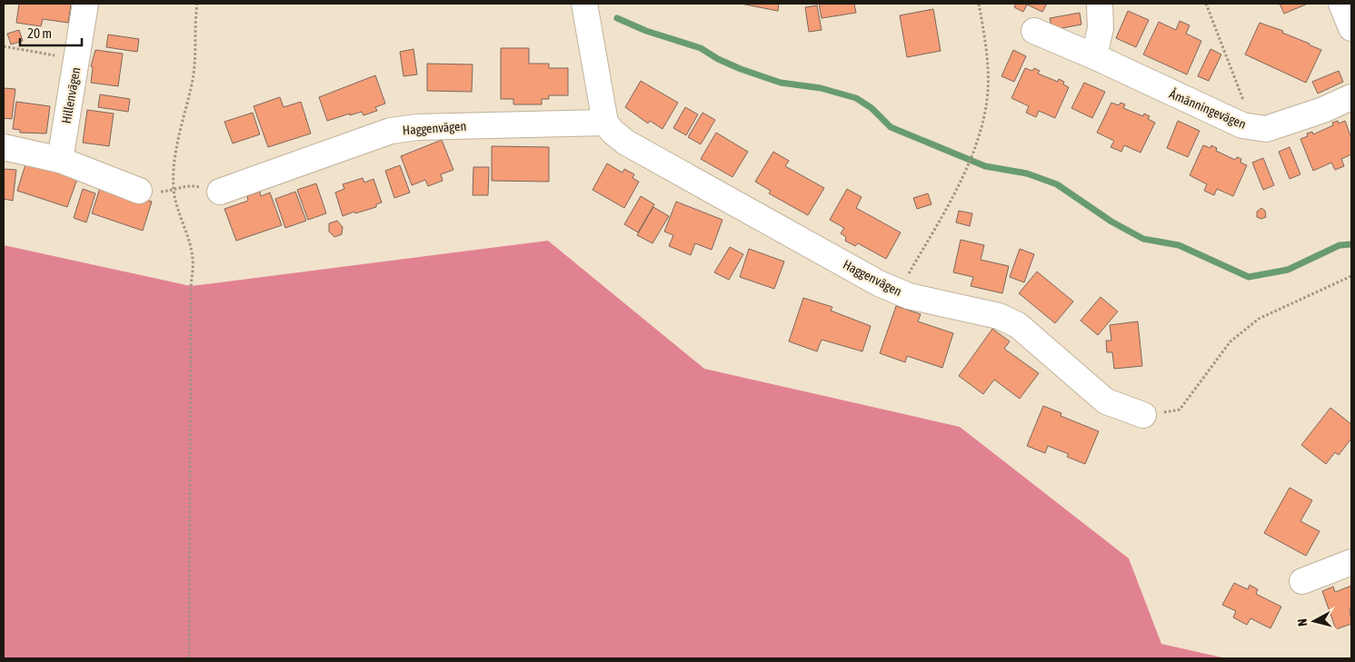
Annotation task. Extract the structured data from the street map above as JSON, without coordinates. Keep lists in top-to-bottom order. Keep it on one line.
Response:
{"streets":{"street":["Hillenvägen","Åmänningevägen","Haggenvägen"]},"scale_bar":"20 m","north":"left"}
